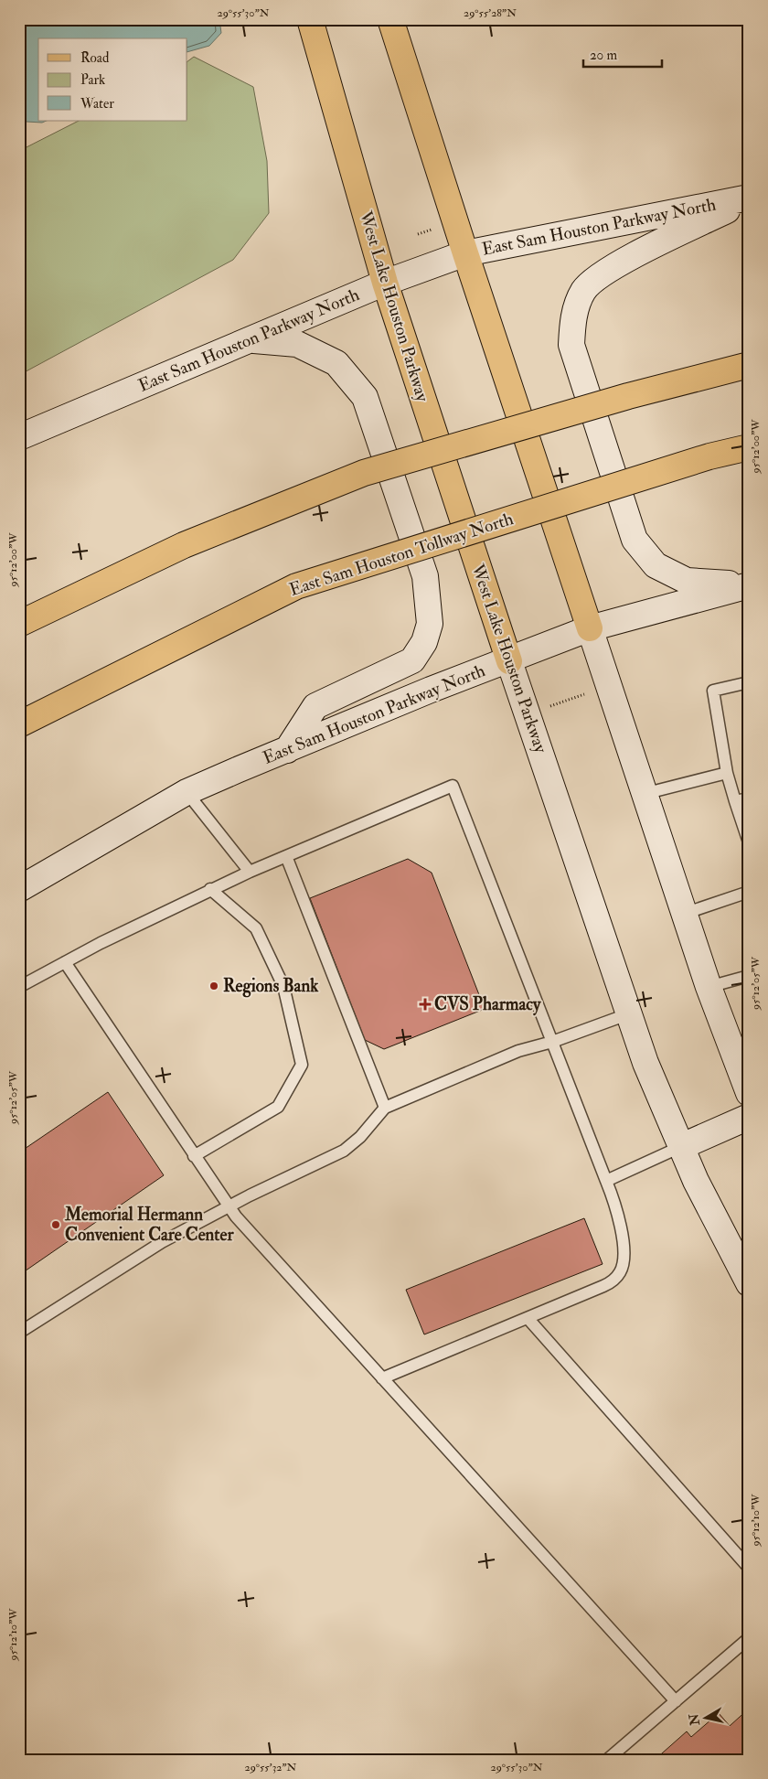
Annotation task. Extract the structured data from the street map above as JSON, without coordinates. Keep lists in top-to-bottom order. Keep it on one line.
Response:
{"streets":{"main road":["East Sam Houston Parkway North","West Lake Houston Parkway","East Sam Houston Tollway North"]},"crossings":[["East Sam Houston Parkway North","West Lake Houston Parkway"]],"places":{"other":["Regions Bank","Memorial Hermann Convenient Care Center"],"health":["CVS Pharmacy"]},"legend":["Road","Park","Water"],"scale_bar":"20 m","north":"left","coordinates":["29°55'30\"N","29°55'28\"N","95°12'00\"W","95°12'05\"W","95°12'10\"W","29°55'32\"N"]}
